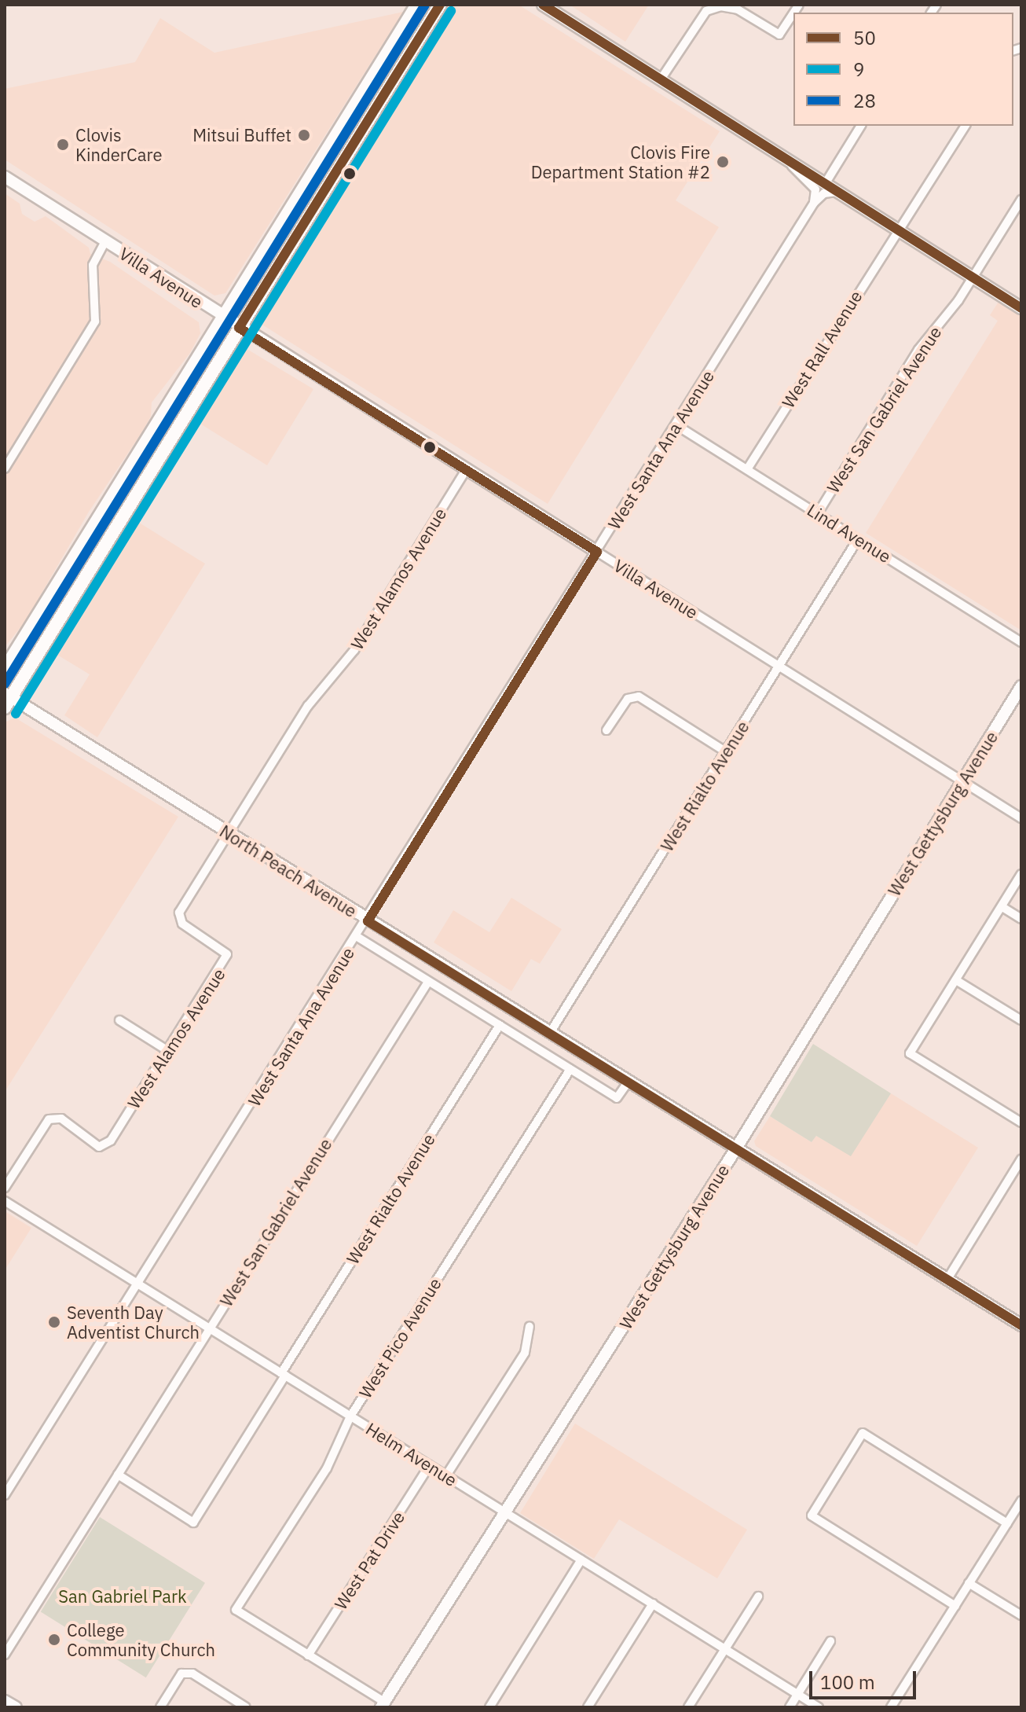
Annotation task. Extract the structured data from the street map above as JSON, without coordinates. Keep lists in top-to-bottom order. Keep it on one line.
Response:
{"streets":{"street":["Villa Avenue","West Rall Avenue","West San Gabriel Avenue","West Santa Ana Avenue","Lind Avenue","West Alamos Avenue","West Rialto Avenue","West Gettysburg Avenue","North Peach Avenue","West Pico Avenue","Helm Avenue","West Pat Drive"]},"crossings":[["Villa Avenue","West Santa Ana Avenue"],["Villa Avenue","West Alamos Avenue"],["Villa Avenue","West Rialto Avenue"],["Villa Avenue","West Gettysburg Avenue"],["West Rall Avenue","Lind Avenue"],["West San Gabriel Avenue","Lind Avenue"],["West San Gabriel Avenue","West Rialto Avenue"],["West San Gabriel Avenue","Helm Avenue"],["West Santa Ana Avenue","Lind Avenue"],["West Santa Ana Avenue","North Peach Avenue"],["West Santa Ana Avenue","Helm Avenue"],["Lind Avenue","West Rialto Avenue"],["West Alamos Avenue","North Peach Avenue"],["West Rialto Avenue","North Peach Avenue"],["West Rialto Avenue","Helm Avenue"],["West Gettysburg Avenue","North Peach Avenue"],["West Gettysburg Avenue","Helm Avenue"],["West Pico Avenue","Helm Avenue"],["West Pico Avenue","West Pat Drive"],["Helm Avenue","West Pat Drive"]],"parks":["San Gabriel Park"],"places":["Mitsui Buffet","Clovis KinderCare","Clovis Fire Department Station #2","Seventh Day Adventist Church","College Community Church"],"lines":["transit line 50","transit line 28","transit line 9"],"legend":["50","9","28"],"scale_bar":"100 m"}
